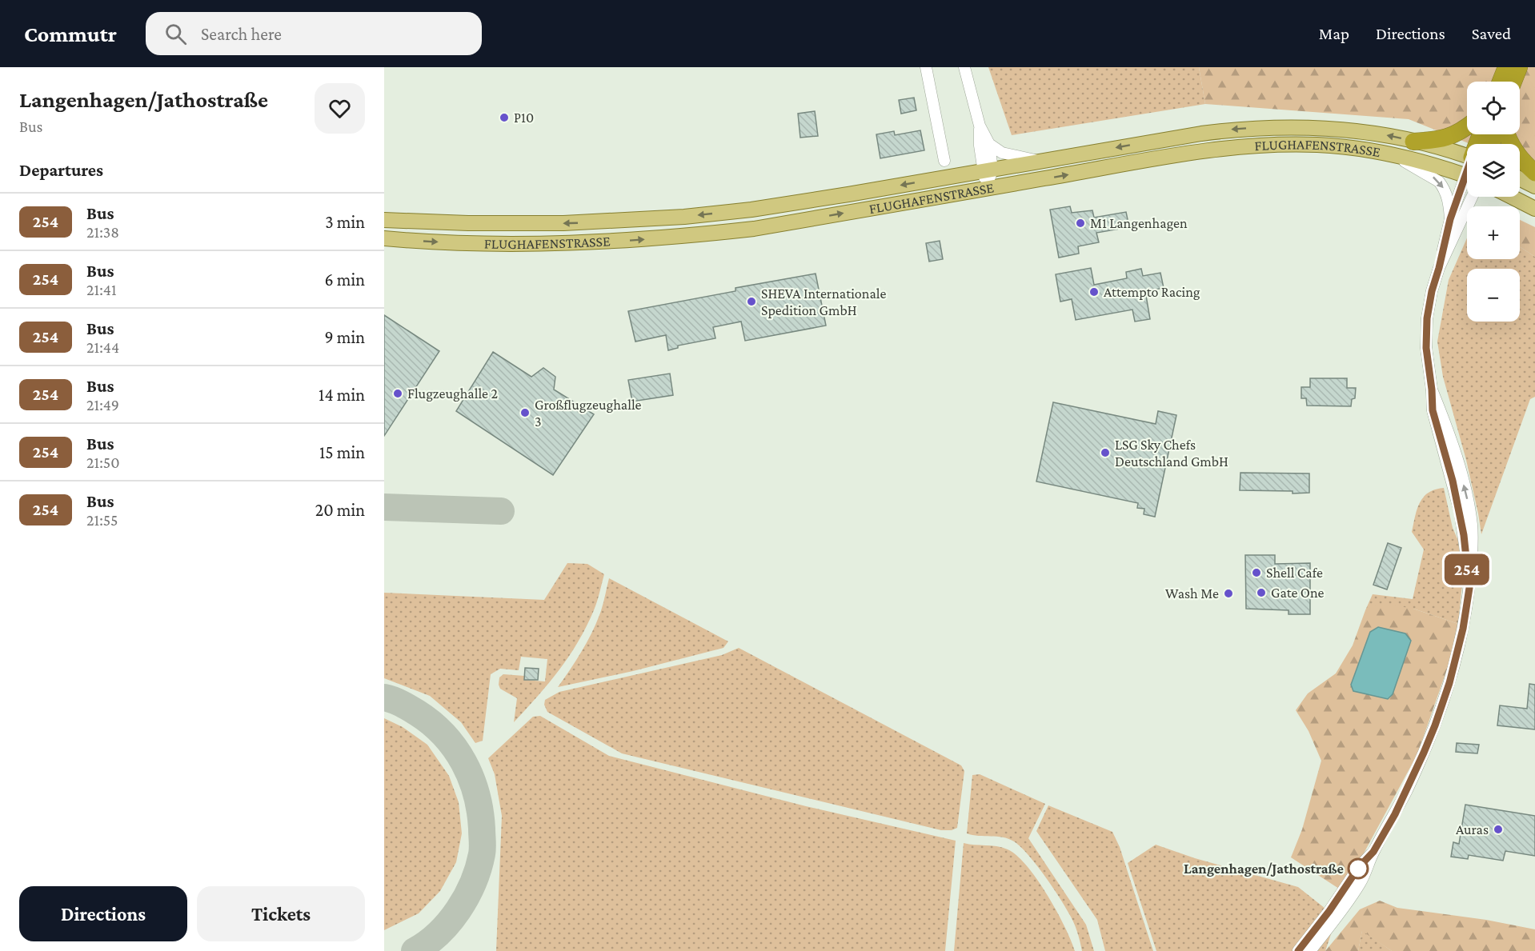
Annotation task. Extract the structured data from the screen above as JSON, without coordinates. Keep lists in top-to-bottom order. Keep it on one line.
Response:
{"streets":{"main road":["FLUGHAFENSTRASSE"]},"places":["P10","M1 Langenhagen","Attempto Racing","SHEVA Internationale Spedition GmbH","Flugzeughalle 2","Großflugzeughalle 3","LSG Sky Chefs Deutschland GmbH","Shell Cafe","Gate One","Wash Me","Auras","Langenhagen/Jathostraße"],"lines":["bus line 254"],"page":{"header":"Commutr","search":"Search here","nav":["Map","Directions","Saved"],"heading":[["Langenhagen/Jathostraße","Bus"],"Departures"],"on_map":"254","map_buttons":["+","−"],"list":[{"mark":"254","name":"Bus","note":"21:38","value":"3 min"},{"mark":"254","name":"Bus","note":"21:41","value":"6 min"},{"mark":"254","name":"Bus","note":"21:44","value":"9 min"},{"mark":"254","name":"Bus","note":"21:49","value":"14 min"},{"mark":"254","name":"Bus","note":"21:50","value":"15 min"},{"mark":"254","name":"Bus","note":"21:55","value":"20 min"}],"buttons":["Directions","Tickets"]}}
